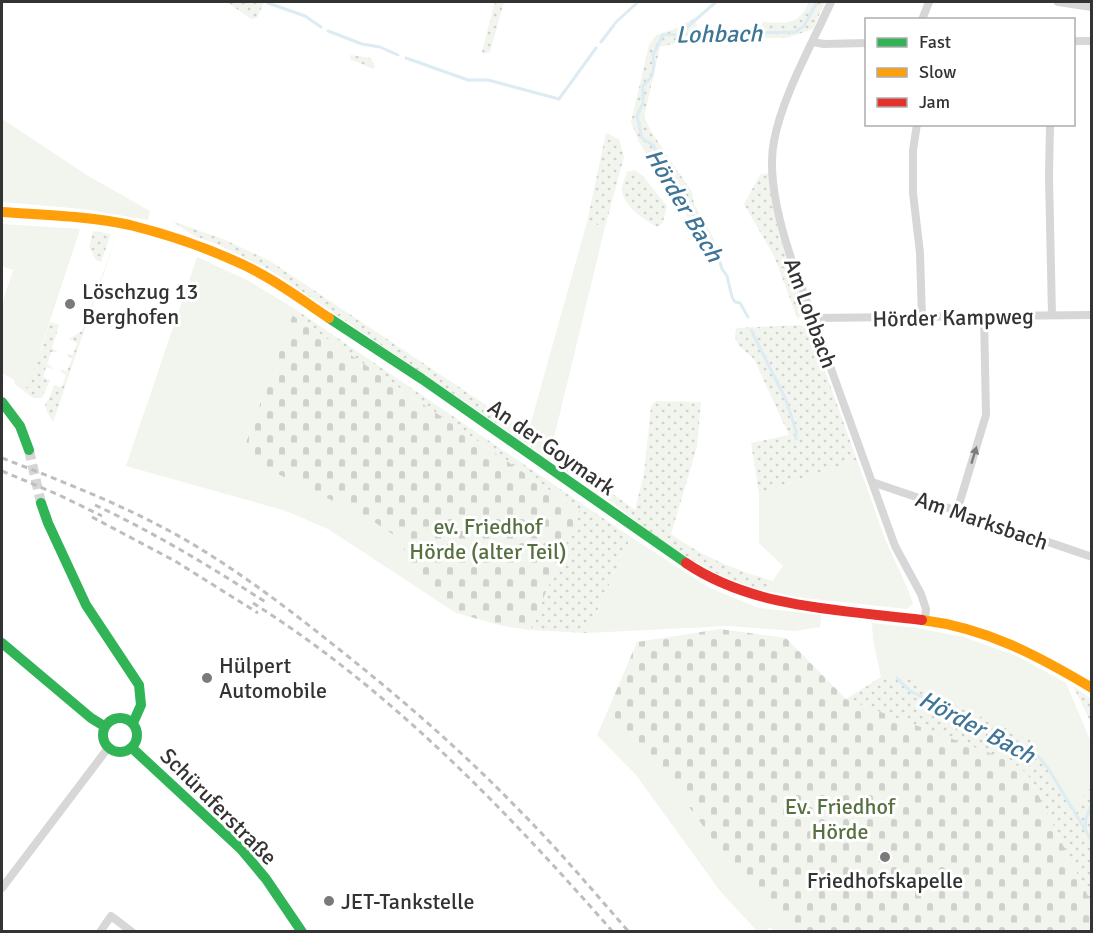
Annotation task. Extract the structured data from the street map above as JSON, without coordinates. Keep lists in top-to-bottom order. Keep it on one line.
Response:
{"streets":{"main road":["An der Goymark","Schüruferstraße"],"street":["Am Lohbach","Hörder Kampweg","Am Marksbach"]},"crossings":[["Am Lohbach","Hörder Kampweg"],["Am Lohbach","An der Goymark"],["Am Lohbach","Am Marksbach"]],"water":["Lohbach","Hörder Bach"],"parks":["ev. Friedhof Hörde (alter Teil)","Ev. Friedhof Hörde"],"places":["Löschzug 13 Berghofen","Hülpert Automobile","Friedhofskapelle","JET-Tankstelle"],"legend":["Fast","Slow","Jam"]}
